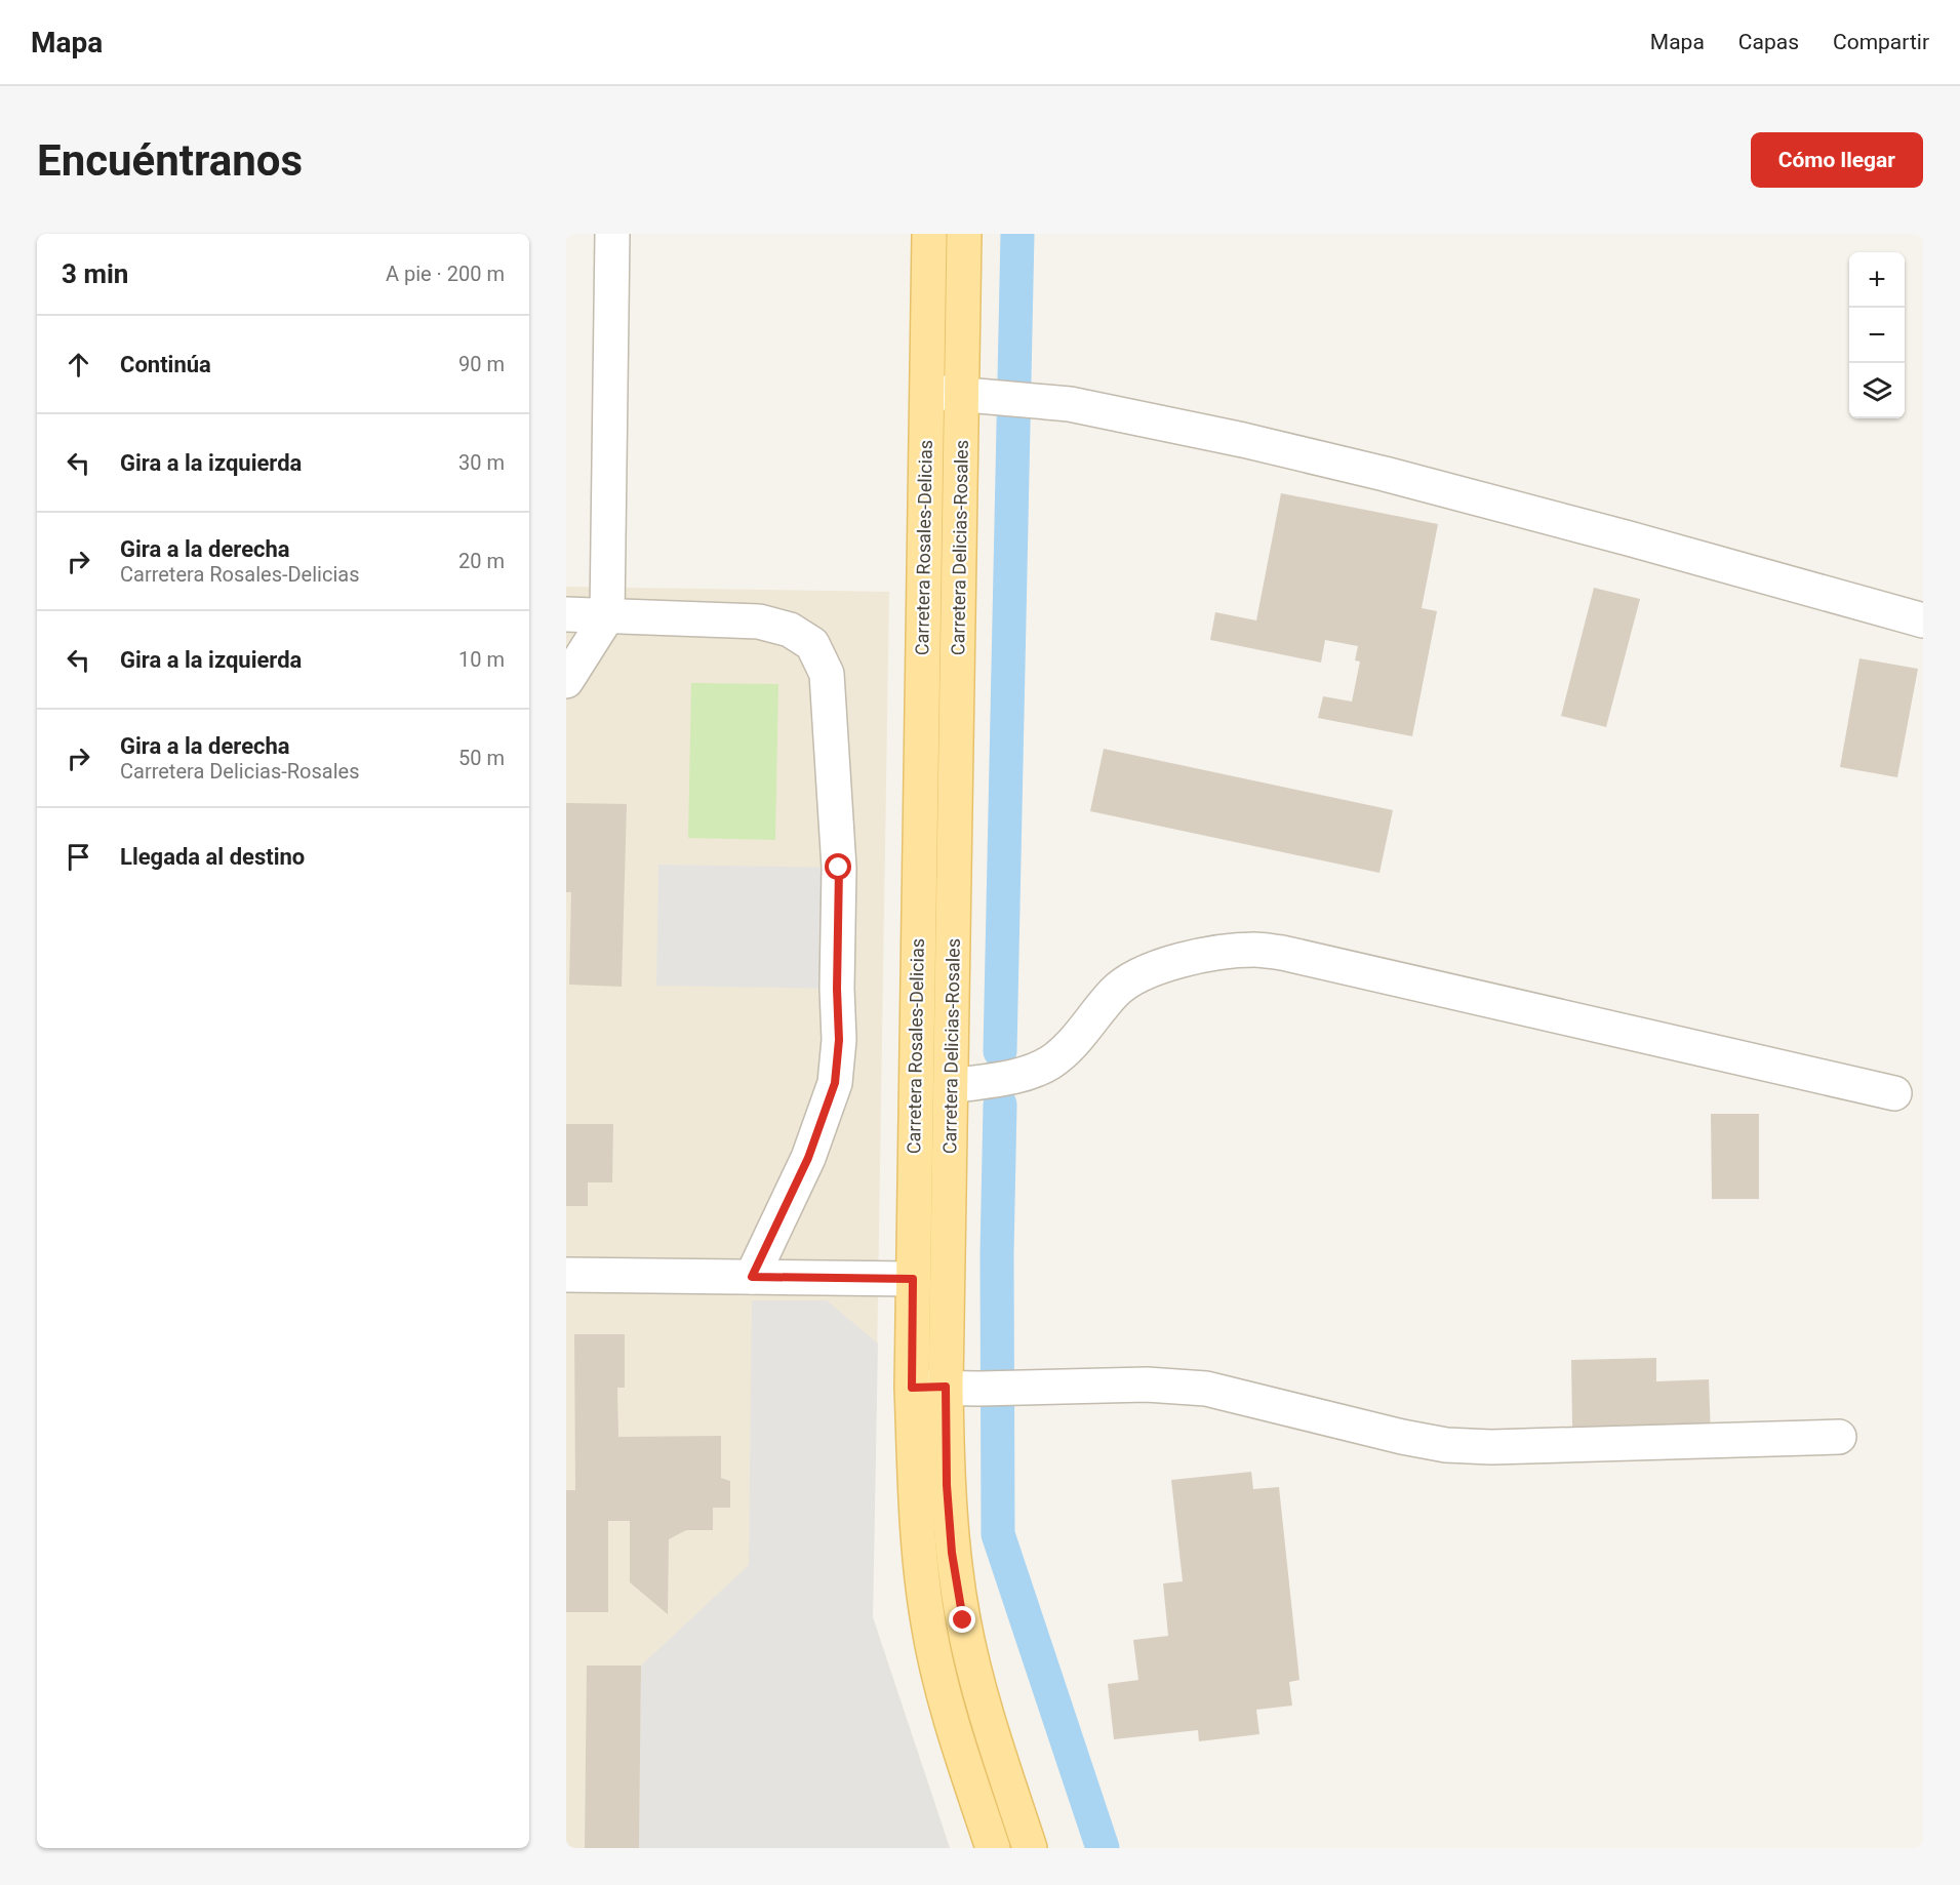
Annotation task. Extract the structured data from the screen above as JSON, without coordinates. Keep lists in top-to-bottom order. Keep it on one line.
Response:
{"streets":{"main road":["Carretera Rosales-Delicias","Carretera Delicias-Rosales"]},"page":{"header":"Mapa","nav":["Mapa","Capas","Compartir"],"buttons":"Cómo llegar","title":"Encuéntranos","heading":["3 min","A pie · 200 m"],"map_buttons":["+","−"],"list":[["Continúa","90 m"],["Gira a la izquierda","30 m"],["Gira a la derecha","Carretera Rosales-Delicias","20 m"],["Gira a la izquierda","10 m"],["Gira a la derecha","Carretera Delicias-Rosales","50 m"],"Llegada al destino"]}}
